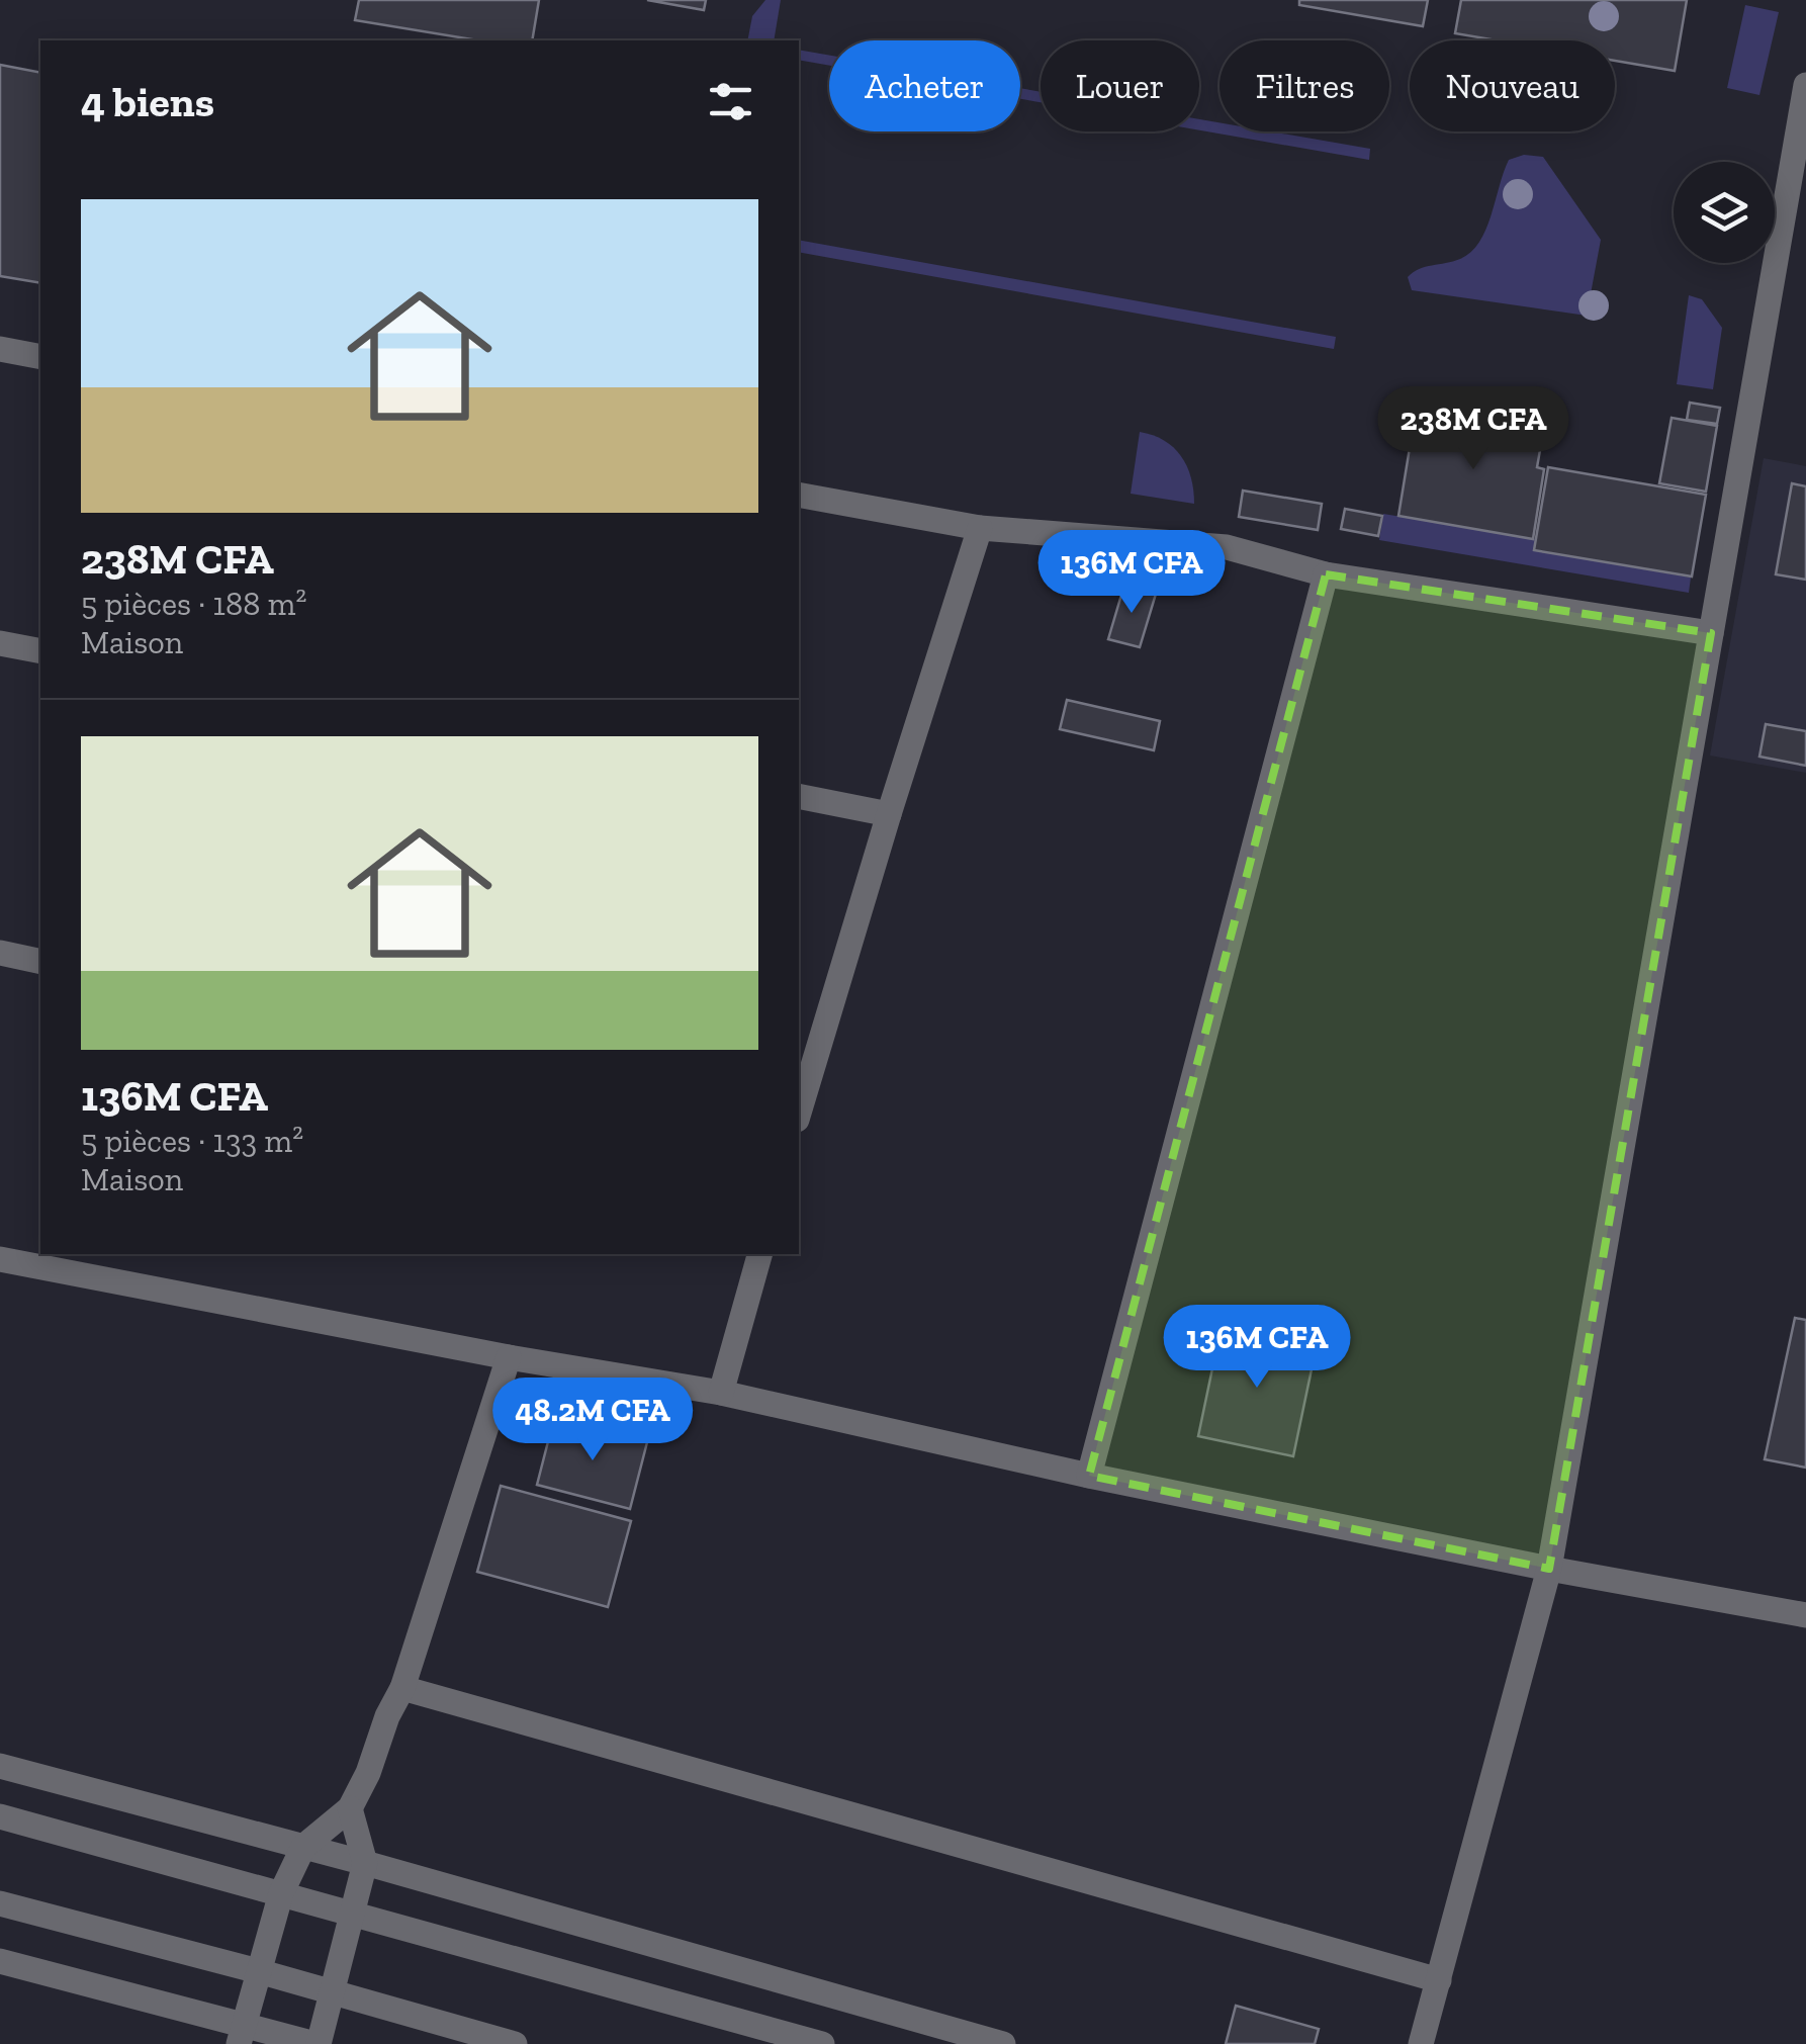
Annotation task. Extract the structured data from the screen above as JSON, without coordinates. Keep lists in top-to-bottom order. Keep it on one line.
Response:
{"page":{"chip":["Acheter","Louer","Filtres","Nouveau"],"heading":"4 biens","list":[{"name":"238M CFA","note":"5 pièces · 188 m² · Maison"},{"name":"136M CFA","note":"5 pièces · 133 m² · Maison"}],"price":["238M CFA","136M CFA","136M CFA","48.2M CFA"]}}
